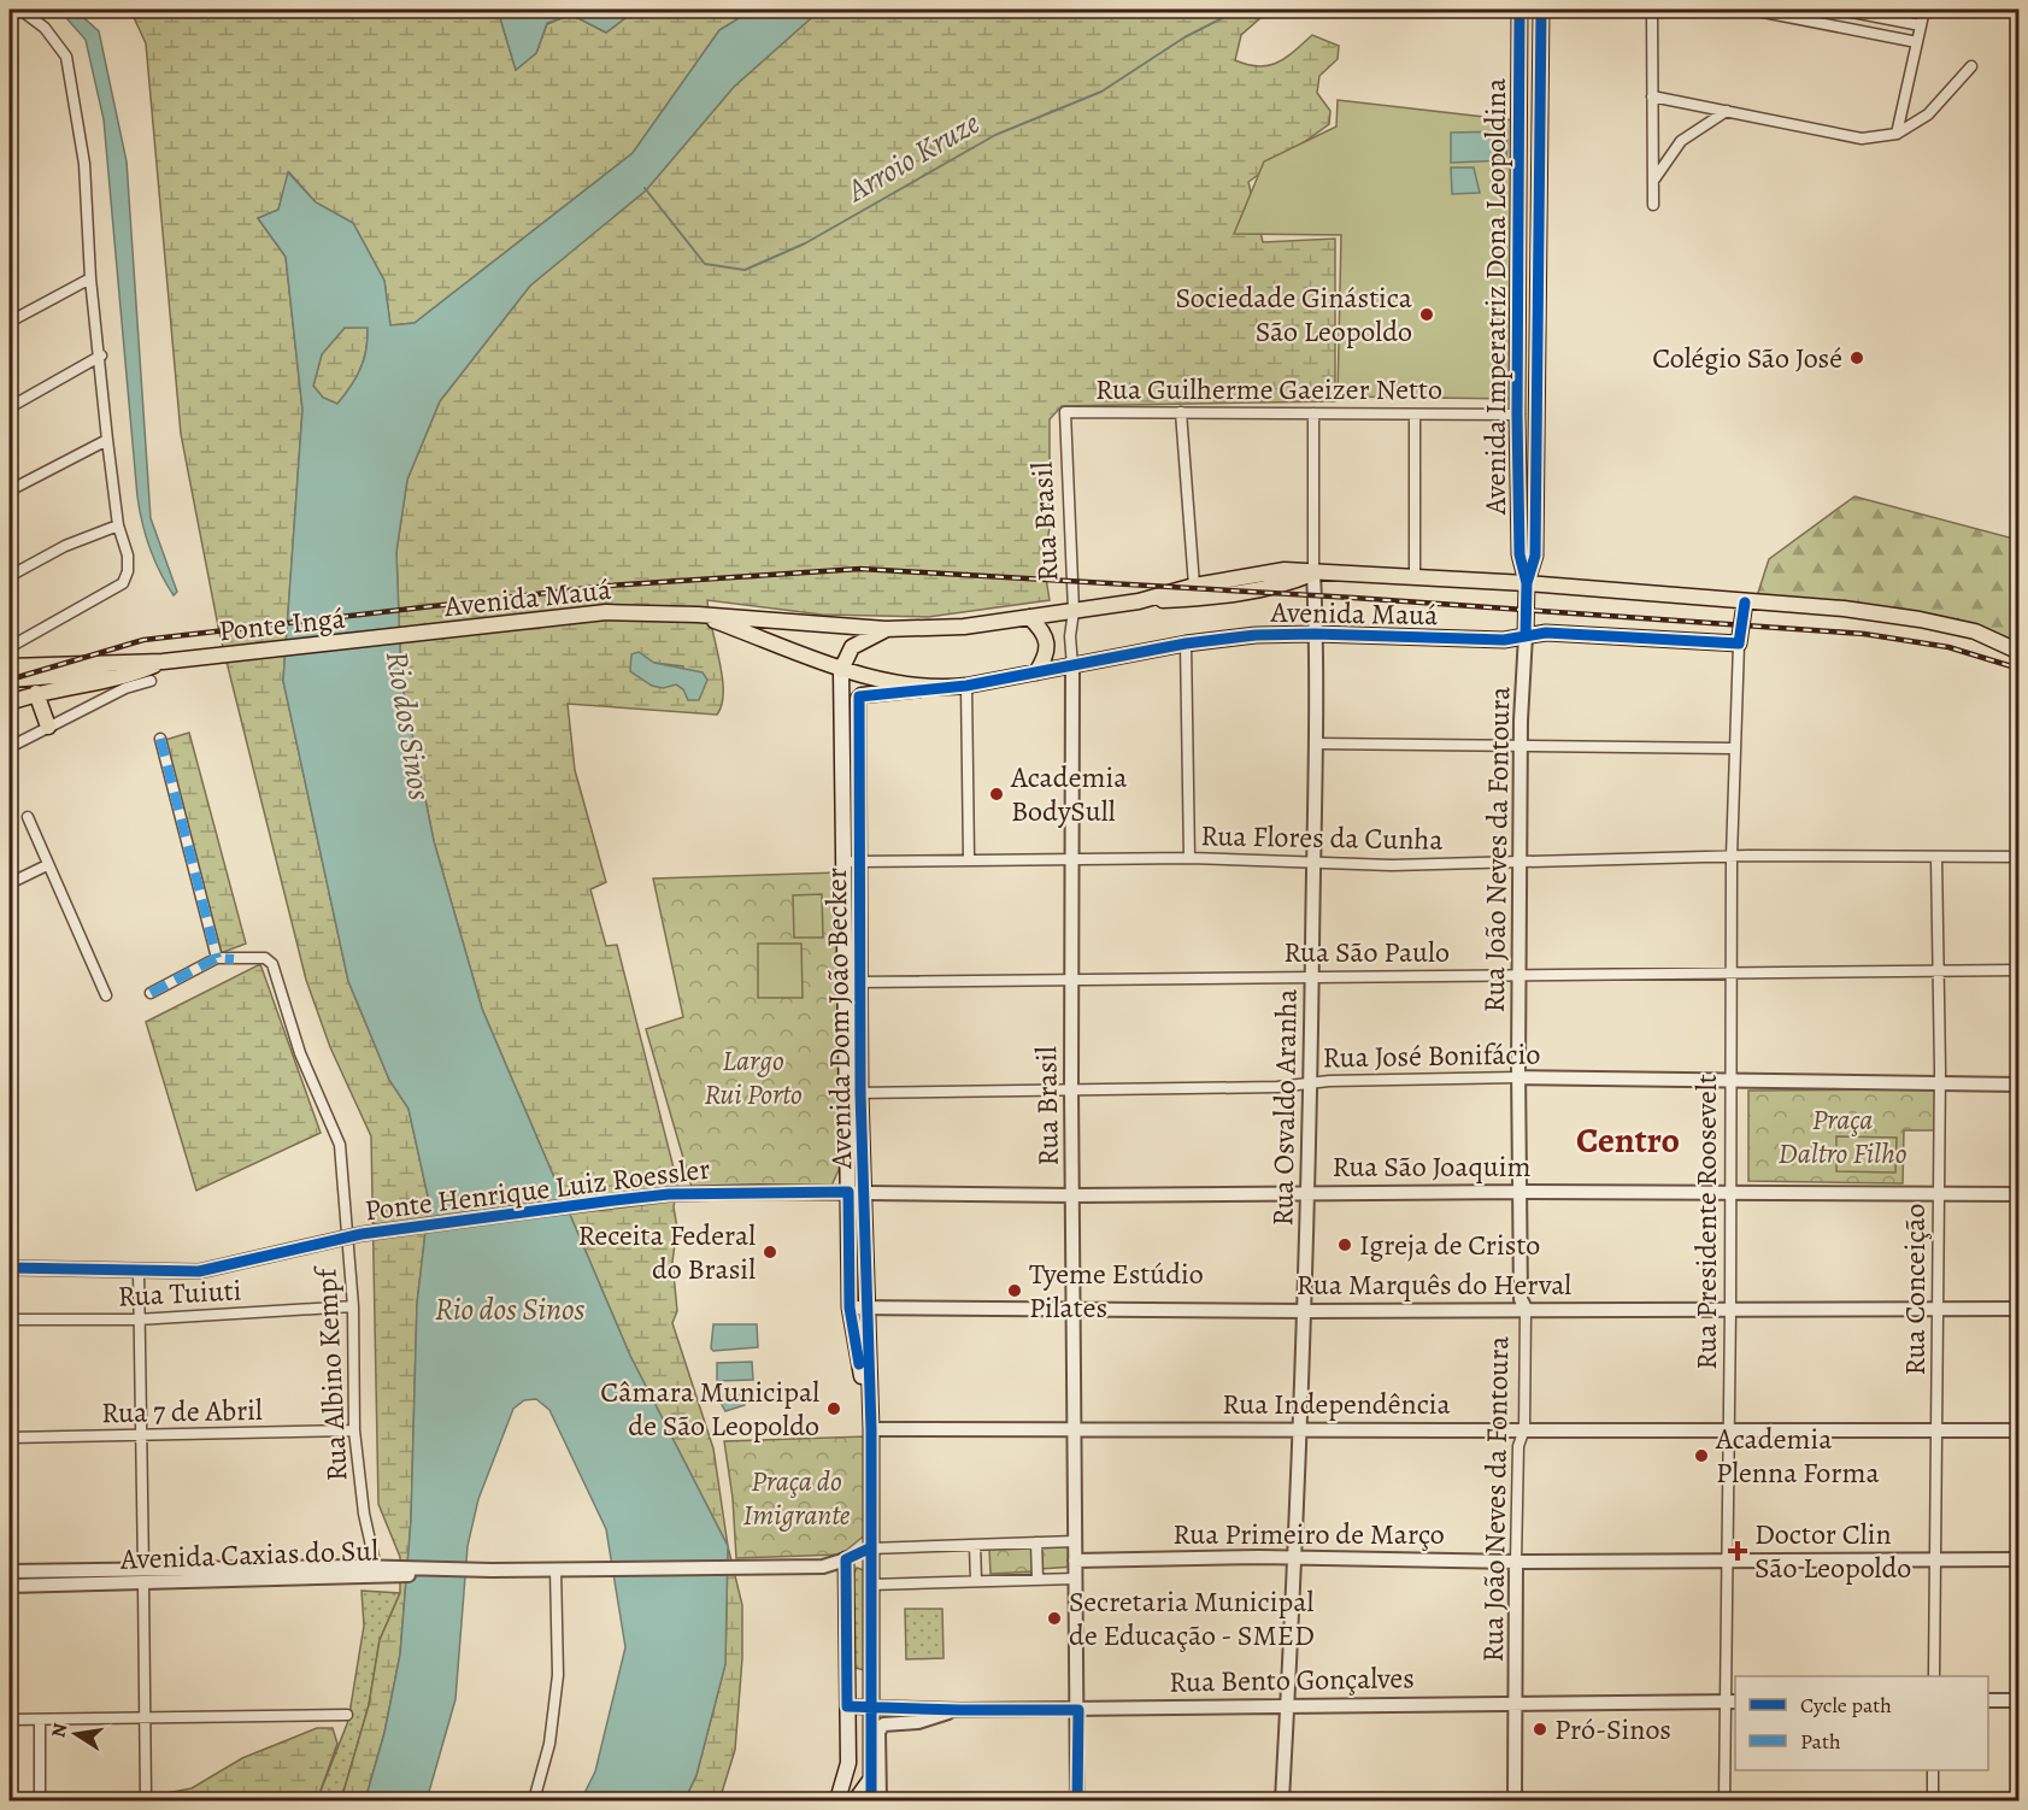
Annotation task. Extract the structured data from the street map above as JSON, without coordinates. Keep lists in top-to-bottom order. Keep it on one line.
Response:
{"streets":{"main road":["Avenida Imperatriz Dona Leopoldina","Avenida Mauá","Ponte Ingá","Avenida Dom João Becker"],"street":["Rua Guilherme Gaeizer Netto","Rua Brasil","Rua Flores da Cunha","Rua João Neves da Fontoura","Rua São Paulo","Rua José Bonifácio","Rua Osvaldo Aranha","Rua São Joaquim","Ponte Henrique Luiz Roessler","Rua Presidente Roosevelt","Rua Marquês do Herval","Rua Conceição","Rua Tuiuti","Rua Albino Kempf","Rua Independência","Rua 7 de Abril","Rua Primeiro de Março","Avenida Caxias do Sul","Rua Bento Gonçalves"]},"crossings":[["Avenida Imperatriz Dona Leopoldina","Rua Guilherme Gaeizer Netto"],["Avenida Imperatriz Dona Leopoldina","Avenida Mauá"],["Avenida Imperatriz Dona Leopoldina","Rua João Neves da Fontoura"],["Rua Guilherme Gaeizer Netto","Rua Brasil"],["Rua Guilherme Gaeizer Netto","Rua Osvaldo Aranha"],["Rua Brasil","Avenida Mauá"],["Rua Brasil","Rua Flores da Cunha"],["Rua Brasil","Rua São Paulo"],["Rua Brasil","Rua José Bonifácio"],["Rua Brasil","Rua São Joaquim"],["Rua Brasil","Rua Marquês do Herval"],["Rua Brasil","Rua Independência"],["Rua Brasil","Rua Primeiro de Março"],["Rua Brasil","Rua Bento Gonçalves"],["Avenida Mauá","Ponte Ingá"],["Avenida Mauá","Rua João Neves da Fontoura"],["Avenida Mauá","Avenida Dom João Becker"],["Avenida Mauá","Rua Osvaldo Aranha"],["Avenida Mauá","Rua Presidente Roosevelt"],["Rua Flores da Cunha","Rua João Neves da Fontoura"],["Rua Flores da Cunha","Avenida Dom João Becker"],["Rua Flores da Cunha","Rua Osvaldo Aranha"],["Rua Flores da Cunha","Rua Presidente Roosevelt"],["Rua Flores da Cunha","Rua Conceição"],["Rua João Neves da Fontoura","Rua São Paulo"],["Rua João Neves da Fontoura","Rua José Bonifácio"],["Rua João Neves da Fontoura","Rua São Joaquim"],["Rua João Neves da Fontoura","Rua Marquês do Herval"],["Rua João Neves da Fontoura","Rua Independência"],["Rua João Neves da Fontoura","Rua Primeiro de Março"],["Rua João Neves da Fontoura","Rua Bento Gonçalves"],["Rua São Paulo","Avenida Dom João Becker"],["Rua São Paulo","Rua Osvaldo Aranha"],["Rua São Paulo","Rua Presidente Roosevelt"],["Rua São Paulo","Rua Conceição"],["Avenida Dom João Becker","Rua José Bonifácio"],["Avenida Dom João Becker","Rua São Joaquim"],["Avenida Dom João Becker","Rua Marquês do Herval"],["Avenida Dom João Becker","Rua Independência"],["Avenida Dom João Becker","Rua Bento Gonçalves"],["Rua José Bonifácio","Rua Osvaldo Aranha"],["Rua José Bonifácio","Rua Presidente Roosevelt"],["Rua José Bonifácio","Rua Conceição"],["Rua Osvaldo Aranha","Rua São Joaquim"],["Rua Osvaldo Aranha","Rua Marquês do Herval"],["Rua Osvaldo Aranha","Rua Independência"],["Rua Osvaldo Aranha","Rua Primeiro de Março"],["Rua Osvaldo Aranha","Rua Bento Gonçalves"],["Rua São Joaquim","Ponte Henrique Luiz Roessler"],["Rua São Joaquim","Rua Presidente Roosevelt"],["Rua São Joaquim","Rua Conceição"],["Rua Presidente Roosevelt","Rua Marquês do Herval"],["Rua Presidente Roosevelt","Rua Independência"],["Rua Presidente Roosevelt","Rua Primeiro de Março"],["Rua Presidente Roosevelt","Rua Bento Gonçalves"],["Rua Marquês do Herval","Rua Conceição"],["Rua Conceição","Rua Independência"],["Rua Conceição","Rua Primeiro de Março"],["Rua Tuiuti","Rua Albino Kempf"],["Rua Albino Kempf","Rua 7 de Abril"],["Rua Albino Kempf","Avenida Caxias do Sul"]],"districts":["Centro"],"water":["Arroio Kruze","Rio dos Sinos"],"parks":["Largo Rui Porto","Praça Daltro Filho","Praça do Imigrante"],"places":{"other":["Sociedade Ginástica São Leopoldo","Colégio São José","Academia BodySull","Igreja de Cristo","Receita Federal do Brasil","Tyeme Estúdio Pilates","Câmara Municipal de São Leopoldo","Academia Plenna Forma","Secretaria Municipal de Educação - SMED","Pró-Sinos"],"health":["Doctor Clin São Leopoldo"]},"legend":["Cycle path","Path"],"north":"left"}
